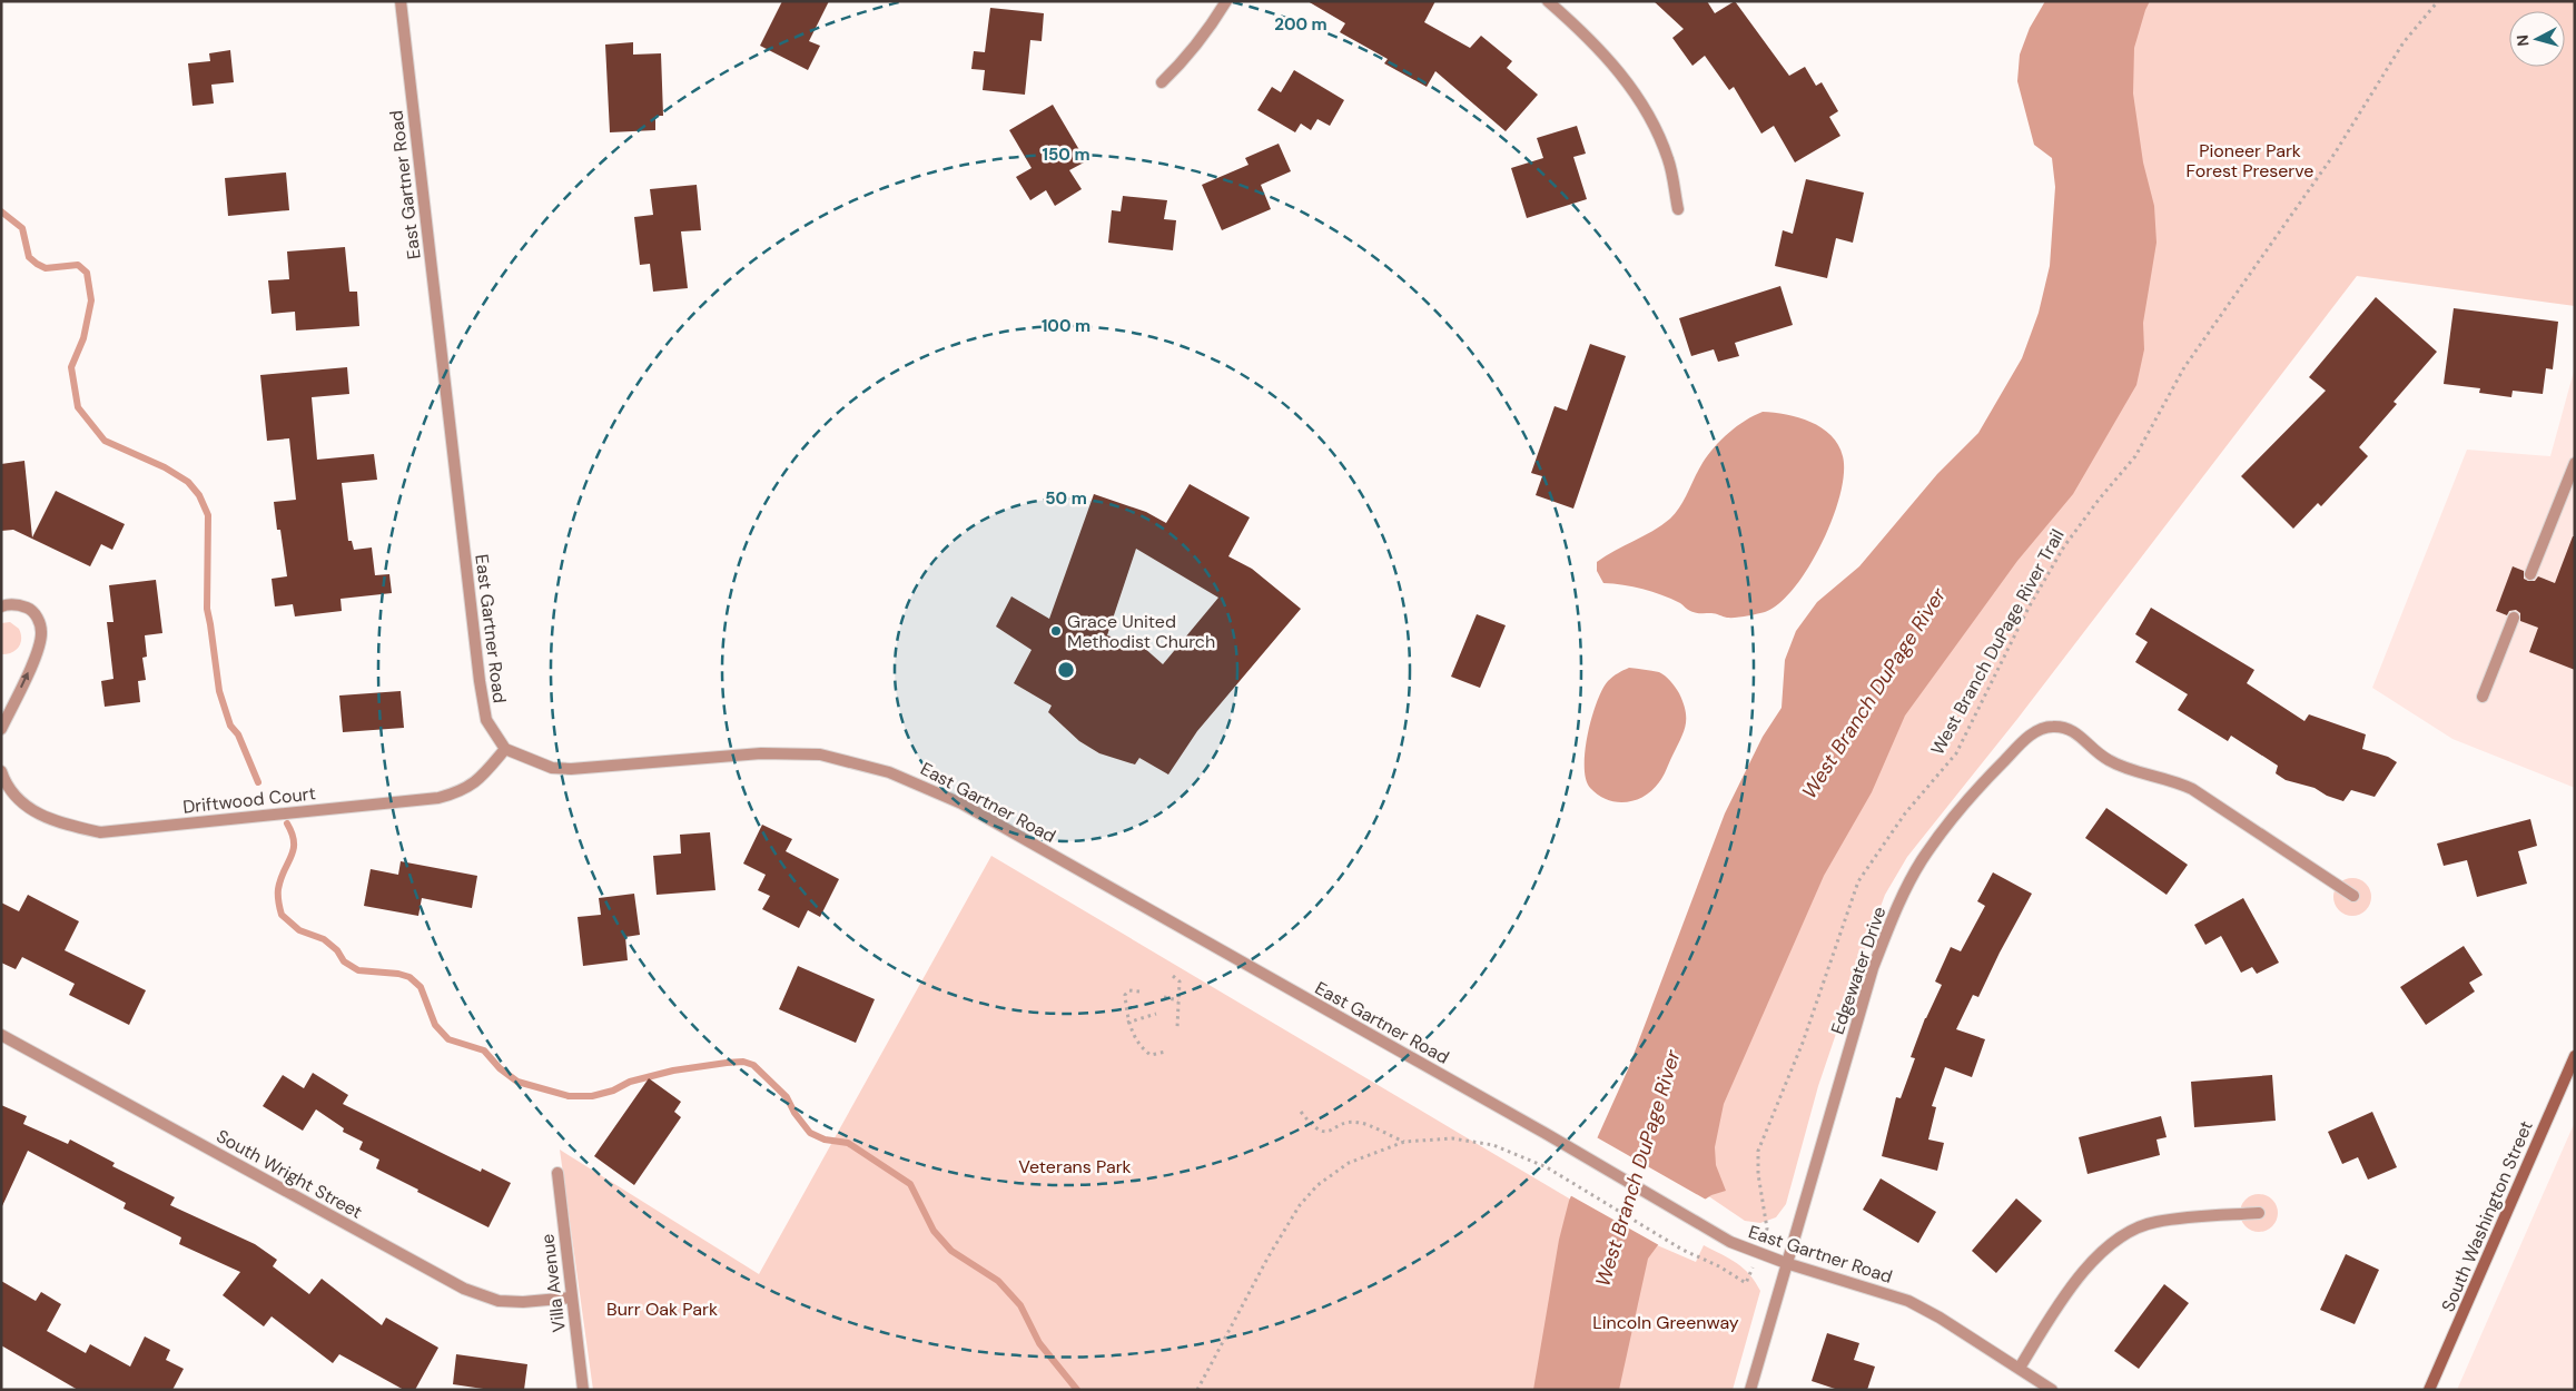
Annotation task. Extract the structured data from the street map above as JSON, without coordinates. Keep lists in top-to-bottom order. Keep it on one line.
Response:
{"streets":{"main road":["South Washington Street"],"street":["East Gartner Road","Driftwood Court","Edgewater Drive","South Wright Street","Villa Avenue"],"path":["West Branch DuPage River Trail"]},"crossings":[["East Gartner Road","Driftwood Court"],["East Gartner Road","Edgewater Drive"],["South Wright Street","Villa Avenue"]],"water":["West Branch DuPage River"],"parks":["Pioneer Park Forest Preserve","Veterans Park","Burr Oak Park","Lincoln Greenway"],"places":["Grace United Methodist Church"],"north":"left","rings":["200 m","150 m","100 m","50 m"]}
